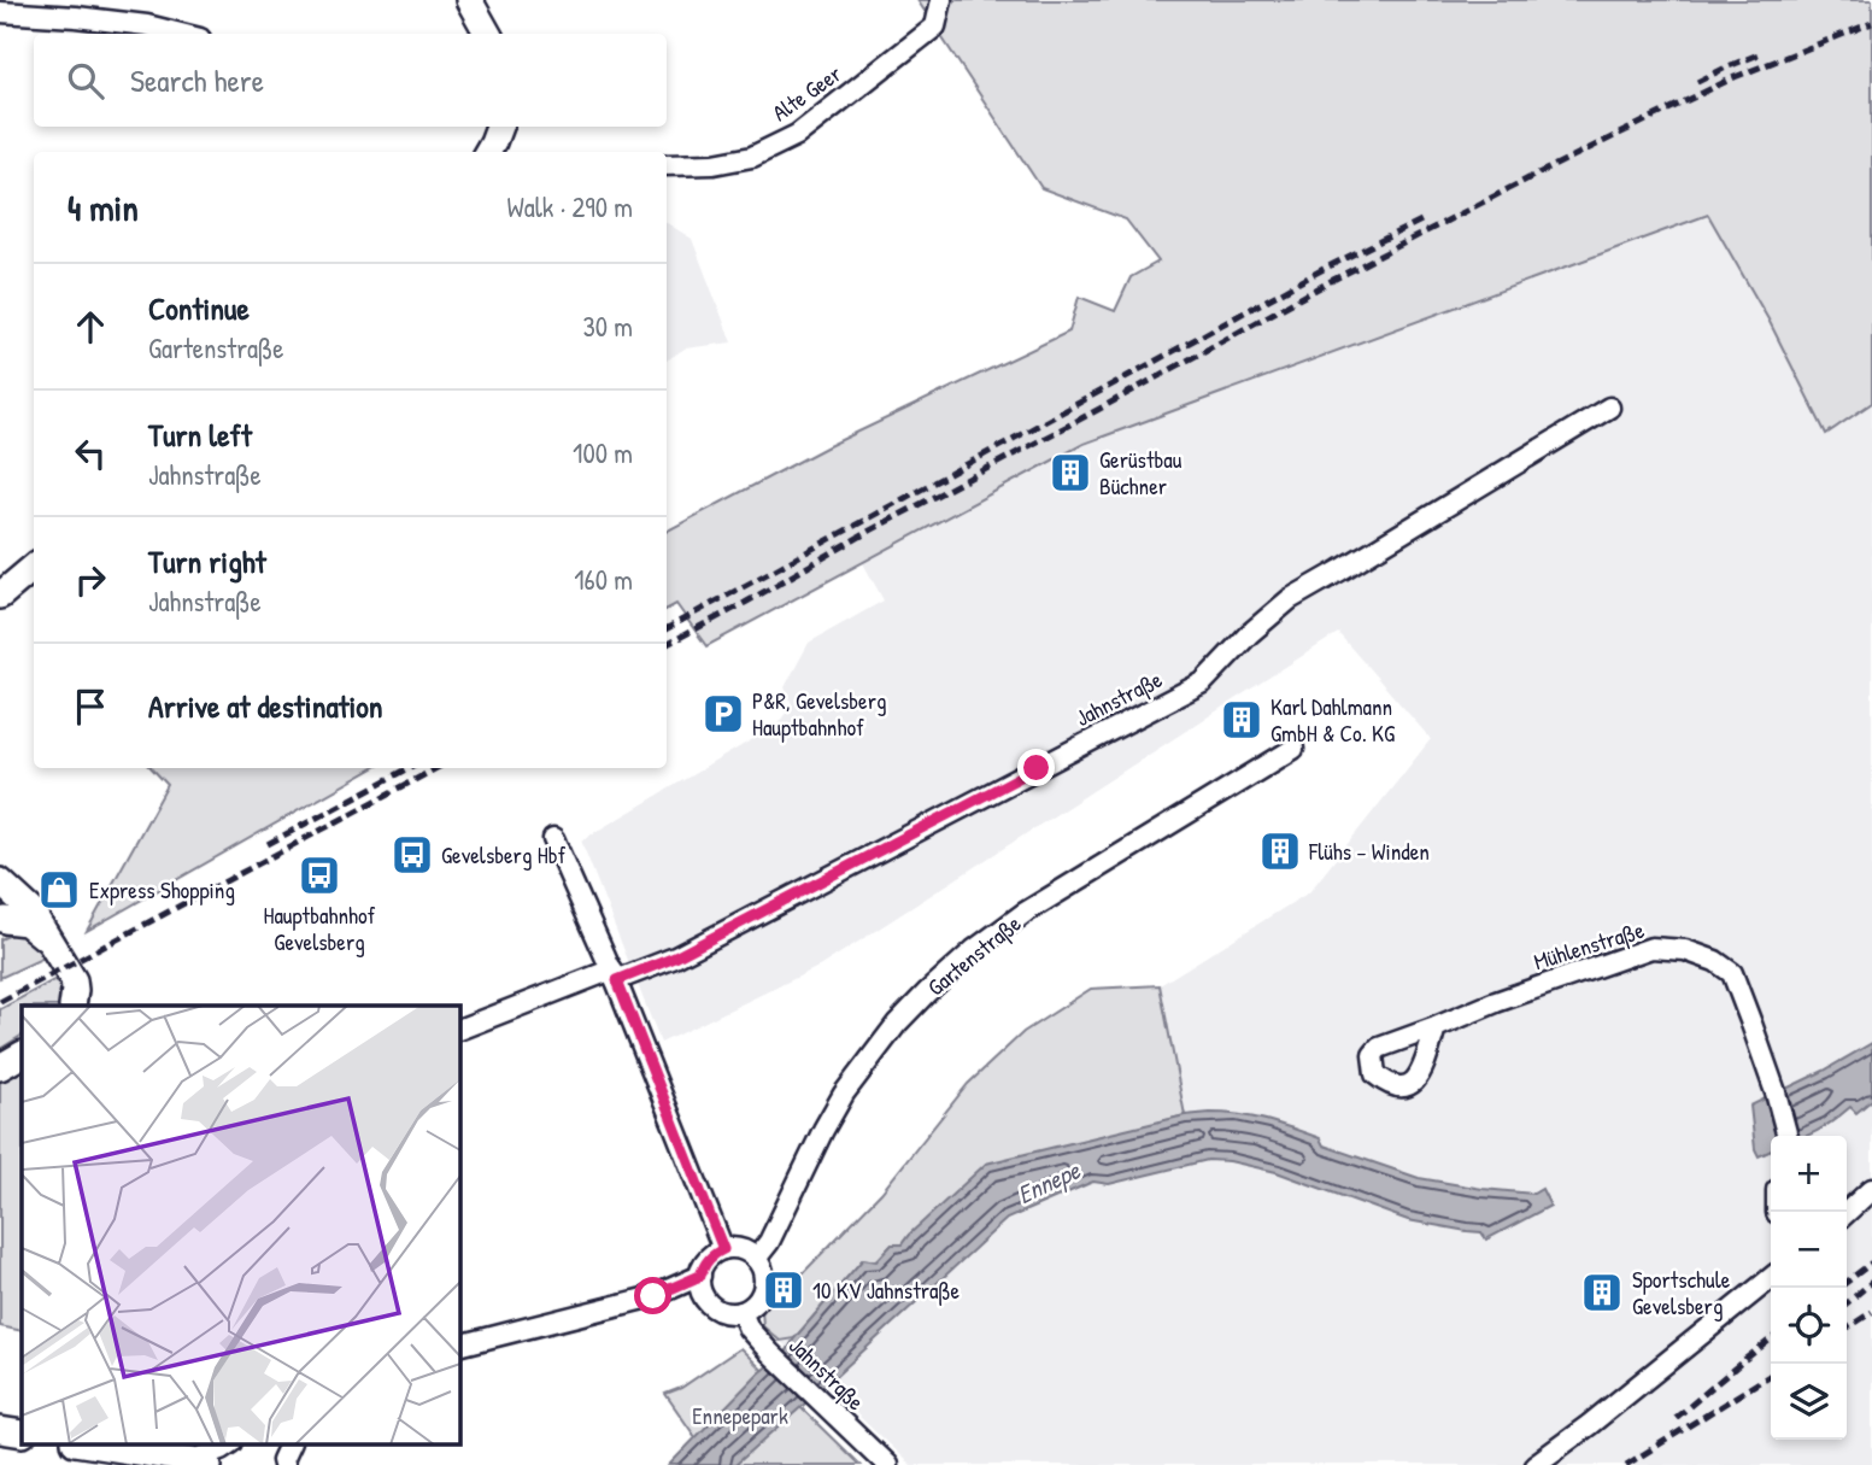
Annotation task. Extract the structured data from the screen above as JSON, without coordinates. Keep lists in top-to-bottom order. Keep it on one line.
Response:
{"streets":{"street":["Alte Geer","Jahnstraße","Mühlenstraße","Gartenstraße"]},"crossings":[["Jahnstraße","Gartenstraße"]],"water":["Ennepe"],"parks":["Ennepepark"],"places":{"building":["Gerüstbau Büchner","Karl Dahlmann GmbH & Co. KG","Flühs – Winden","10 KV Jahnstraße","Sportschule Gevelsberg"],"parking":["P&R, Gevelsberg Hauptbahnhof"],"bus stop":["Gevelsberg Hbf","Hauptbahnhof Gevelsberg"],"shop":["Express Shopping"]},"page":{"search":"Search here","heading":["4 min","Walk · 290 m"],"list":[["Continue","Gartenstraße","30 m"],["Turn left","Jahnstraße","100 m"],["Turn right","Jahnstraße","160 m"],"Arrive at destination"],"map_buttons":["+","−"]}}
